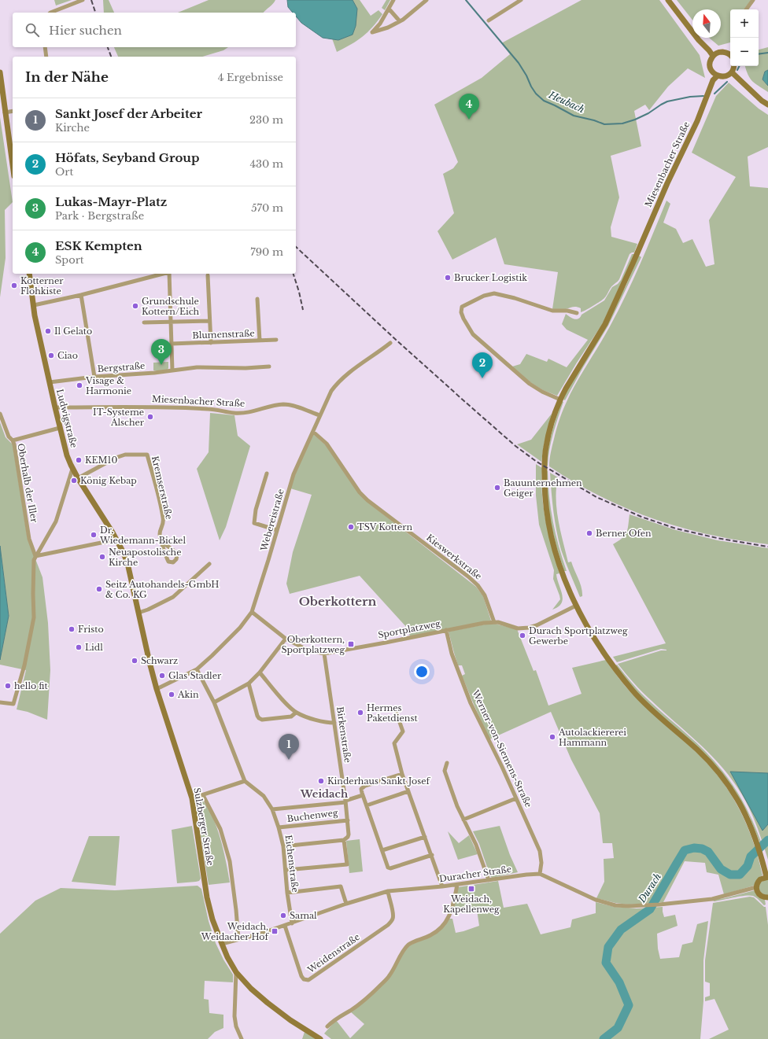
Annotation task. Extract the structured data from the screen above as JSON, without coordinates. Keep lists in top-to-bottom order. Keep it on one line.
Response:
{"streets":{"street":["Miesenbacher Straße","Blumenstraße","Bergstraße","Ludwigstraße","Oberhalb der Iller","Kremserstraße","Webereistraße","Kieswerkstraße","Sportplatzweg","Birkenstraße","Werner-von-Siemens-Straße","Buchenweg","Sulzberger Straße","Eichenstraße","Duracher Straße","Weidenstraße"]},"crossings":[["Miesenbacher Straße","Ludwigstraße"],["Miesenbacher Straße","Webereistraße"],["Miesenbacher Straße","Sportplatzweg"],["Bergstraße","Ludwigstraße"],["Ludwigstraße","Kremserstraße"],["Ludwigstraße","Sulzberger Straße"],["Webereistraße","Kieswerkstraße"],["Webereistraße","Sportplatzweg"],["Webereistraße","Sulzberger Straße"],["Kieswerkstraße","Sportplatzweg"],["Sportplatzweg","Birkenstraße"],["Sportplatzweg","Werner-von-Siemens-Straße"],["Birkenstraße","Buchenweg"],["Werner-von-Siemens-Straße","Duracher Straße"],["Buchenweg","Eichenstraße"],["Sulzberger Straße","Duracher Straße"],["Eichenstraße","Duracher Straße"],["Duracher Straße","Weidenstraße"]],"districts":["Oberkottern","Weidach"],"water":["Heubach","Durach"],"places":{"other":["Brucker Logistik","Kotterner Flohkiste","Grundschule Kottern/Eich","Il Gelato","Ciao","Visage & Harmonie","IT-Systeme Alscher","KEM10","König Kebap","Bauunternehmen Geiger","TSV Kottern","Berner Ofen","Dr. Wiedemann-Bickel","Neuapostolische Kirche","Seitz Autohandels-GmbH & Co. KG","Fristo","Durach Sportplatzweg Gewerbe","Lidl","Schwarz","Glas Stadler","hello fit","Akin","Hermes Paketdienst","Autolackiererei Hammann","Kinderhaus Sankt Josef","Samal"],"transit":["Oberkottern, Sportplatzweg","Weidach, Kapellenweg","Weidach, Weidacher Hof"]},"north":"top","page":{"map_buttons":["+","−"],"search":"Hier suchen","heading":["In der Nähe","4 Ergebnisse"],"pins":["4","3","2","1"],"list":[{"mark":"1","name":"Sankt Josef der Arbeiter","note":"Kirche","value":"230 m"},{"mark":"2","name":"Höfats, Seyband Group","note":"Ort","value":"430 m"},{"mark":"3","name":"Lukas-Mayr-Platz","note":"Park · Bergstraße","value":"570 m"},{"mark":"4","name":"ESK Kempten","note":"Sport","value":"790 m"}]}}
